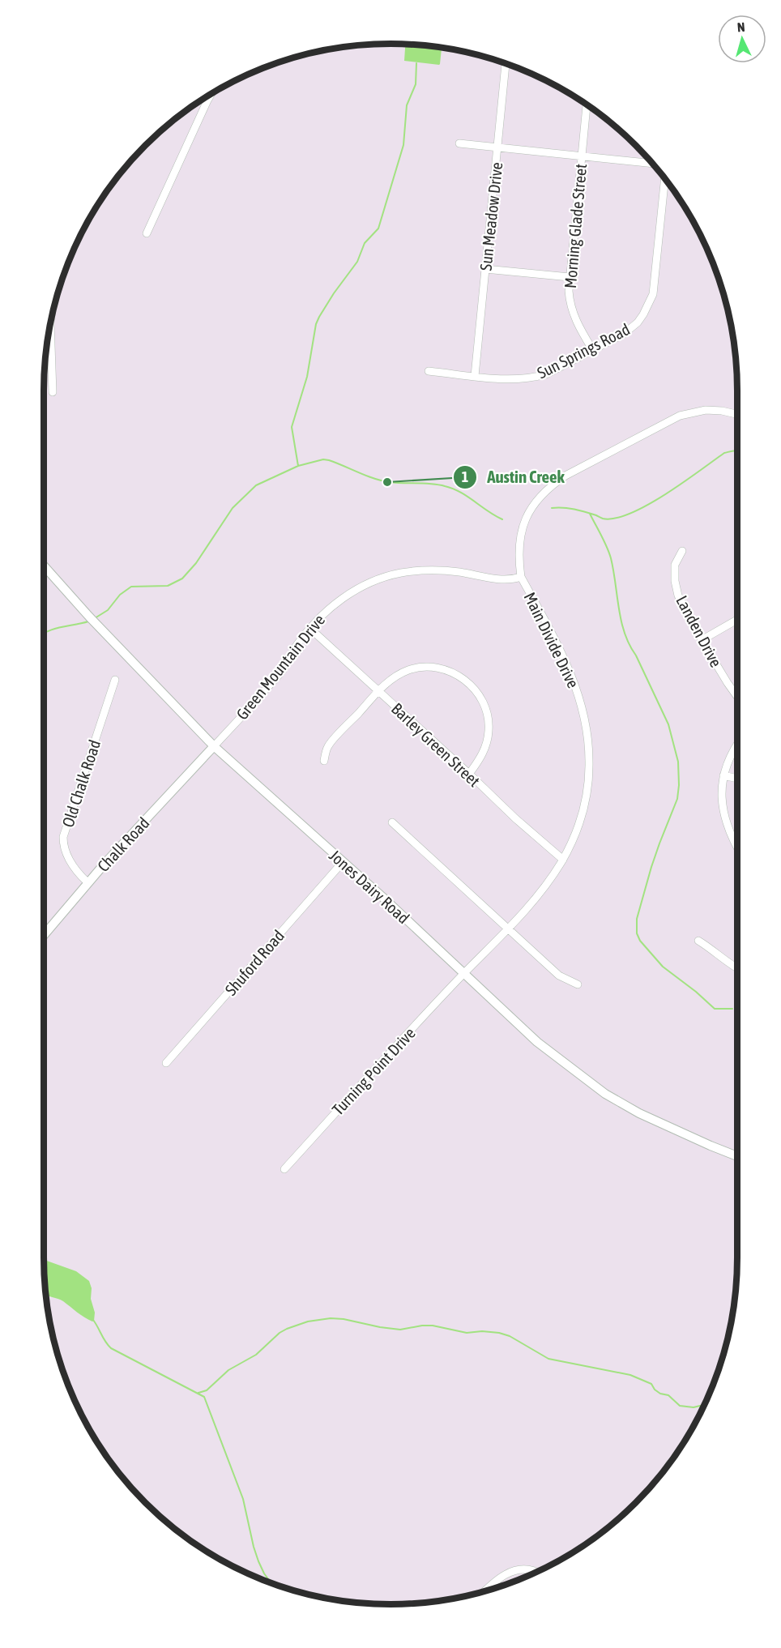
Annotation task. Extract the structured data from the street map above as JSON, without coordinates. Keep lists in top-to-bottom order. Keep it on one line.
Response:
{"streets":{"street":["Sun Meadow Drive","Morning Glade Street","Sun Springs Road","Landen Drive","Main Divide Drive","Green Mountain Drive","Barley Green Street","Old Chalk Road","Chalk Road","Jones Dairy Road","Shuford Road","Turning Point Drive"]},"crossings":[["Sun Meadow Drive","Sun Springs Road"],["Morning Glade Street","Sun Springs Road"],["Main Divide Drive","Green Mountain Drive"],["Main Divide Drive","Barley Green Street"],["Main Divide Drive","Jones Dairy Road"],["Main Divide Drive","Turning Point Drive"],["Green Mountain Drive","Barley Green Street"],["Green Mountain Drive","Chalk Road"],["Green Mountain Drive","Jones Dairy Road"],["Old Chalk Road","Chalk Road"],["Chalk Road","Jones Dairy Road"],["Jones Dairy Road","Shuford Road"],["Jones Dairy Road","Turning Point Drive"]],"places":["Austin Creek"],"north":"top"}
